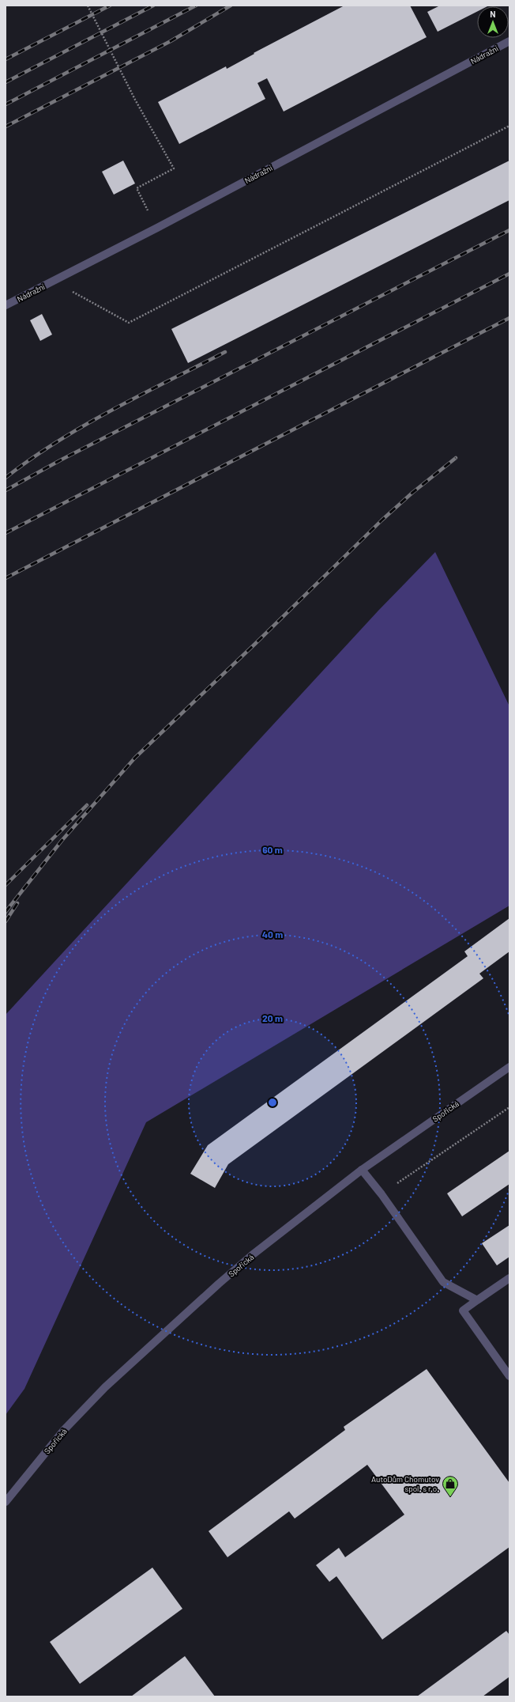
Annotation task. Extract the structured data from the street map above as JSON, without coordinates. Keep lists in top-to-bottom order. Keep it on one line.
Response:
{"streets":{"street":["Nádražní","Spořická"]},"places":{"shop":["AutoDům Chomutov spol. s r.o."]},"north":"top","rings":["60 m","40 m","20 m"]}
